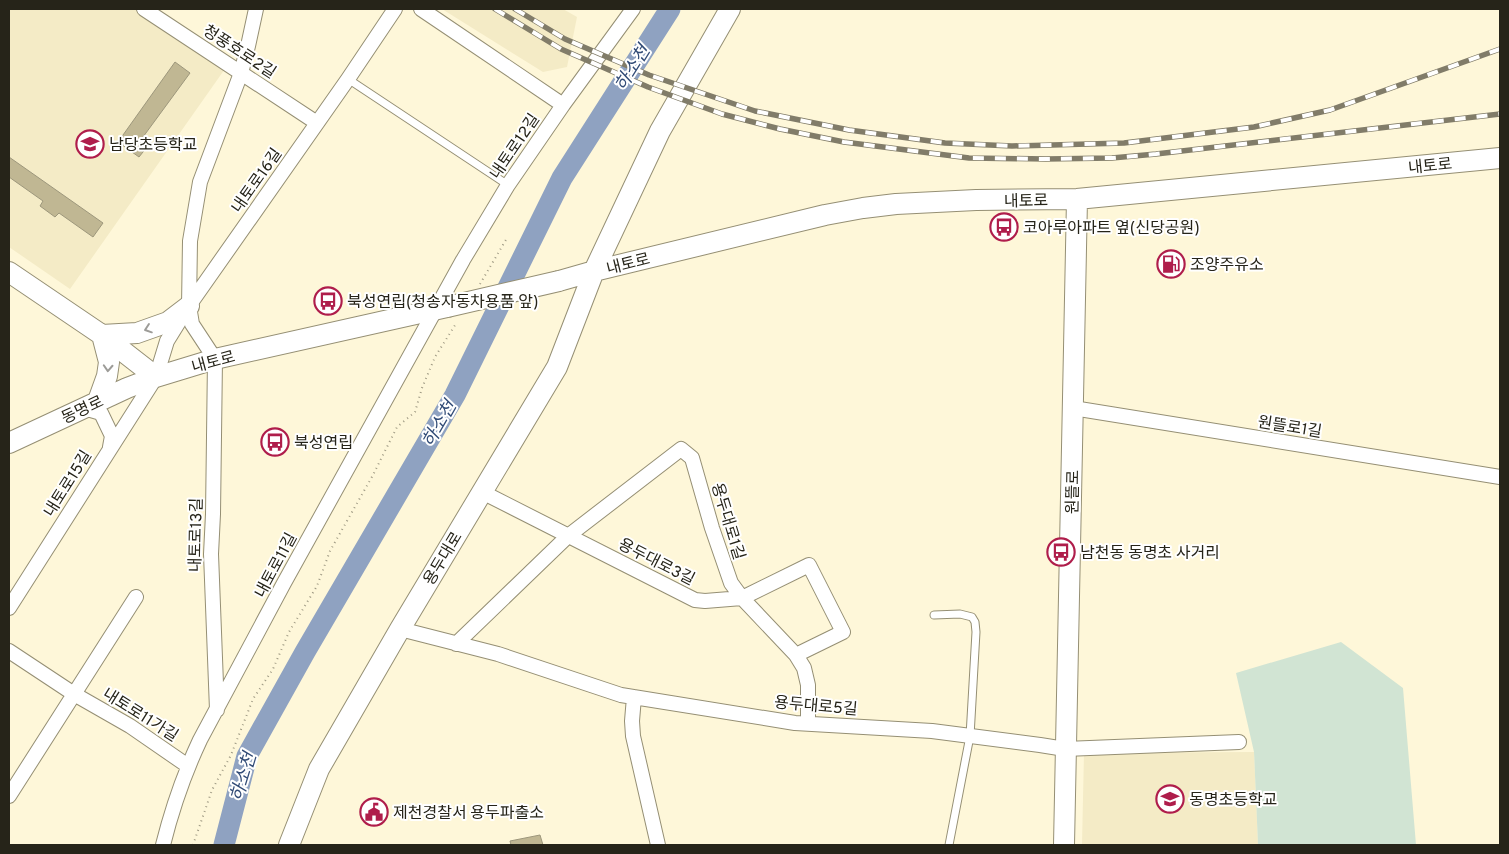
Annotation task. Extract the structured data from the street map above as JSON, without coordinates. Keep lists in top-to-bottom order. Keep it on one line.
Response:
{"streets":{"street":["청풍호로2길","내토로12길","내토로","내토로16길","동명로","원뜰로1길","내토로15길","원뜰로","용두대로1길","내토로13길","용두대로","용두대로3길","내토로11길","용두대로5길","내토로11가길"]},"crossings":[["청풍호로2길","내토로16길"],["내토로12길","내토로"],["내토로12길","내토로11길"],["내토로","내토로16길"],["내토로","동명로"],["내토로","내토로15길"],["내토로","원뜰로"],["내토로","내토로13길"],["내토로","용두대로"],["내토로","내토로11길"],["내토로16길","동명로"],["내토로16길","내토로15길"],["동명로","내토로15길"],["원뜰로1길","원뜰로"],["원뜰로","용두대로5길"],["용두대로1길","용두대로3길"],["용두대로1길","용두대로5길"],["내토로13길","내토로11길"],["용두대로","용두대로3길"],["용두대로","용두대로5길"],["내토로11길","내토로11가길"]],"water":["하소천"],"places":{"school or university":["남당초등학교","동명초등학교"],"bus stop":["코아루아파트 옆(신당공원)","북성연립(청송자동차용품 앞)","북성연립","남천동 동명초 사거리"],"fuel station":["조양주유소"],"public building":["제천경찰서 용두파출소"]}}
